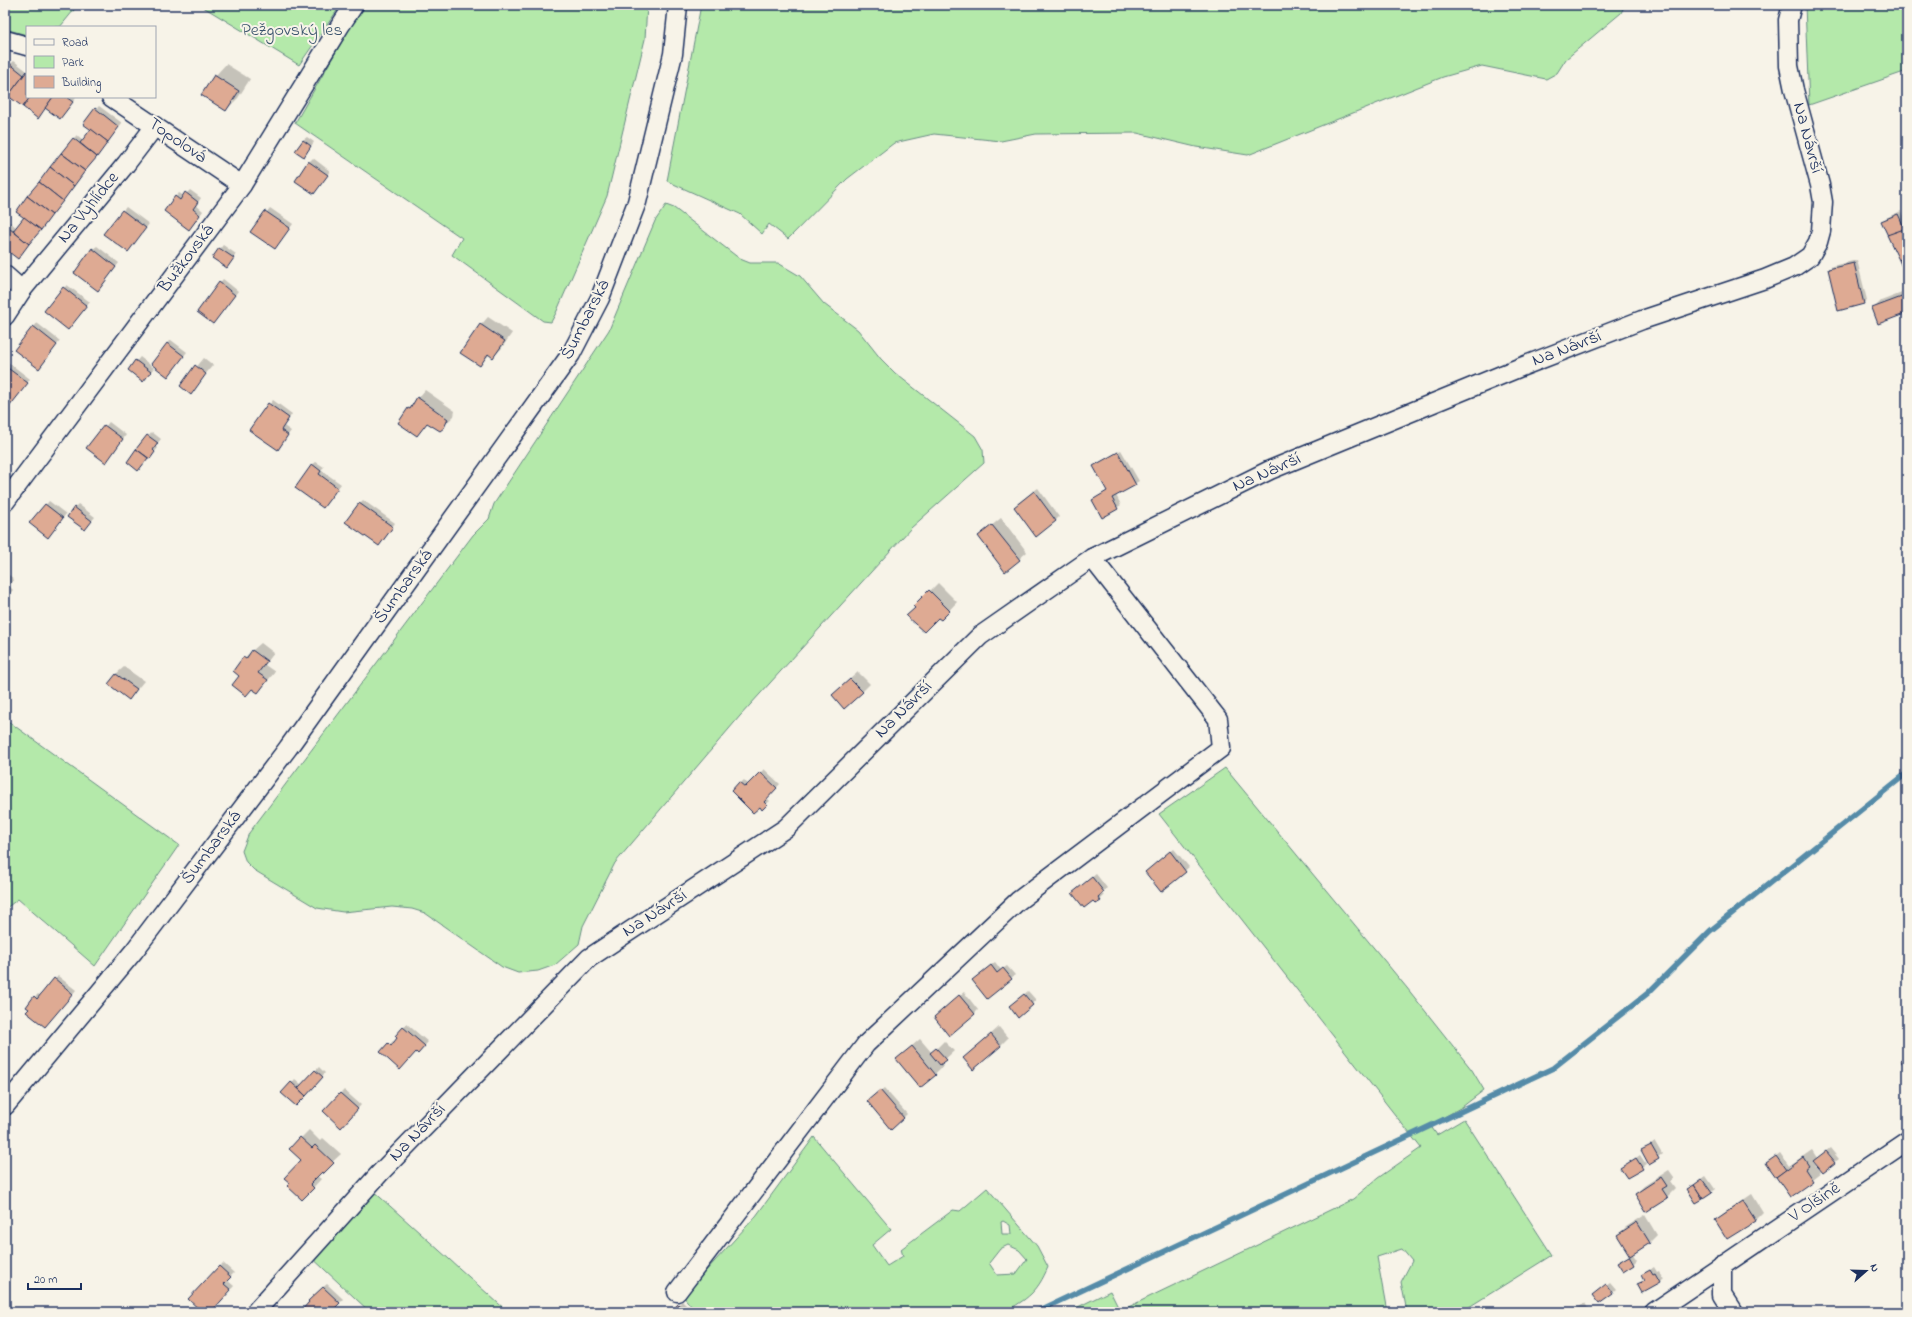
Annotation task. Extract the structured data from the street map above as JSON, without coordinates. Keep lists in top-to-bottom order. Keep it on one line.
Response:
{"streets":{"street":["Na Návrší","Topolová","Na Vyhlídce","Bužkovská","Šumbarská","V Olšině"]},"crossings":[["Topolová","Na Vyhlídce"],["Topolová","Bužkovská"]],"parks":["Pežgovský les"],"legend":["Road","Park","Building"],"scale_bar":"20 m","north":"right"}
